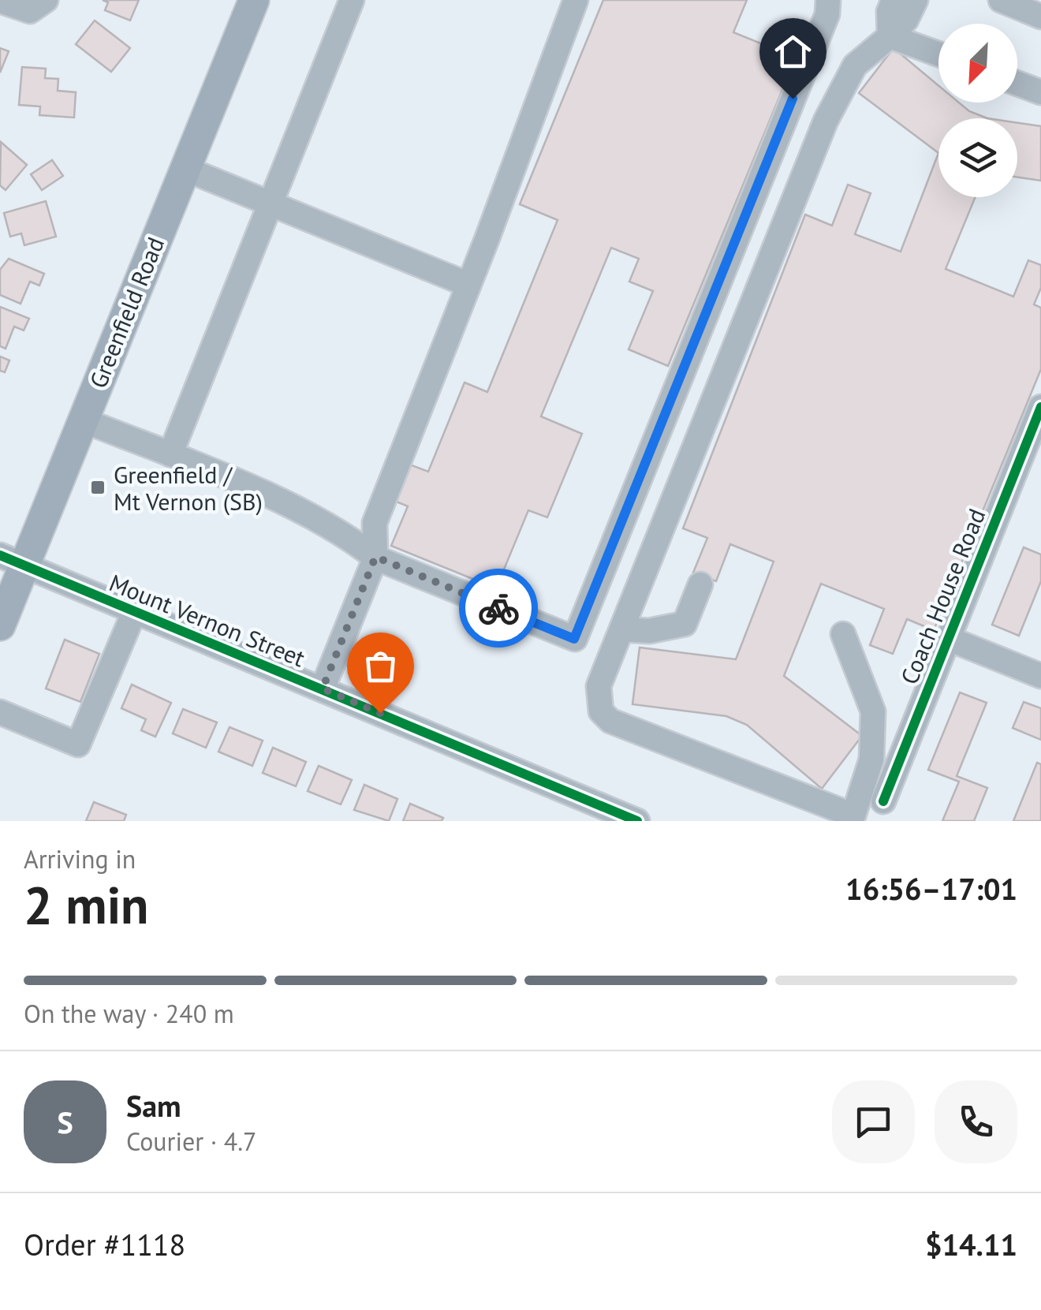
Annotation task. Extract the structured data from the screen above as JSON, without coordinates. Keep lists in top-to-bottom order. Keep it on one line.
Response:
{"streets":{"main road":["Greenfield Road"],"street":["Coach House Road","Mount Vernon Street"]},"crossings":[["Greenfield Road","Mount Vernon Street"]],"places":{"transit":["Greenfield / Mt Vernon (SB)"]},"north":"bottom left","page":{"heading":["2 min","Arriving in","16:56–17:01"],"panel":["Sam","Courier · 4.7","Order #1118","$14.11"],"bar":"On the way · 240 m","round":"S"}}
